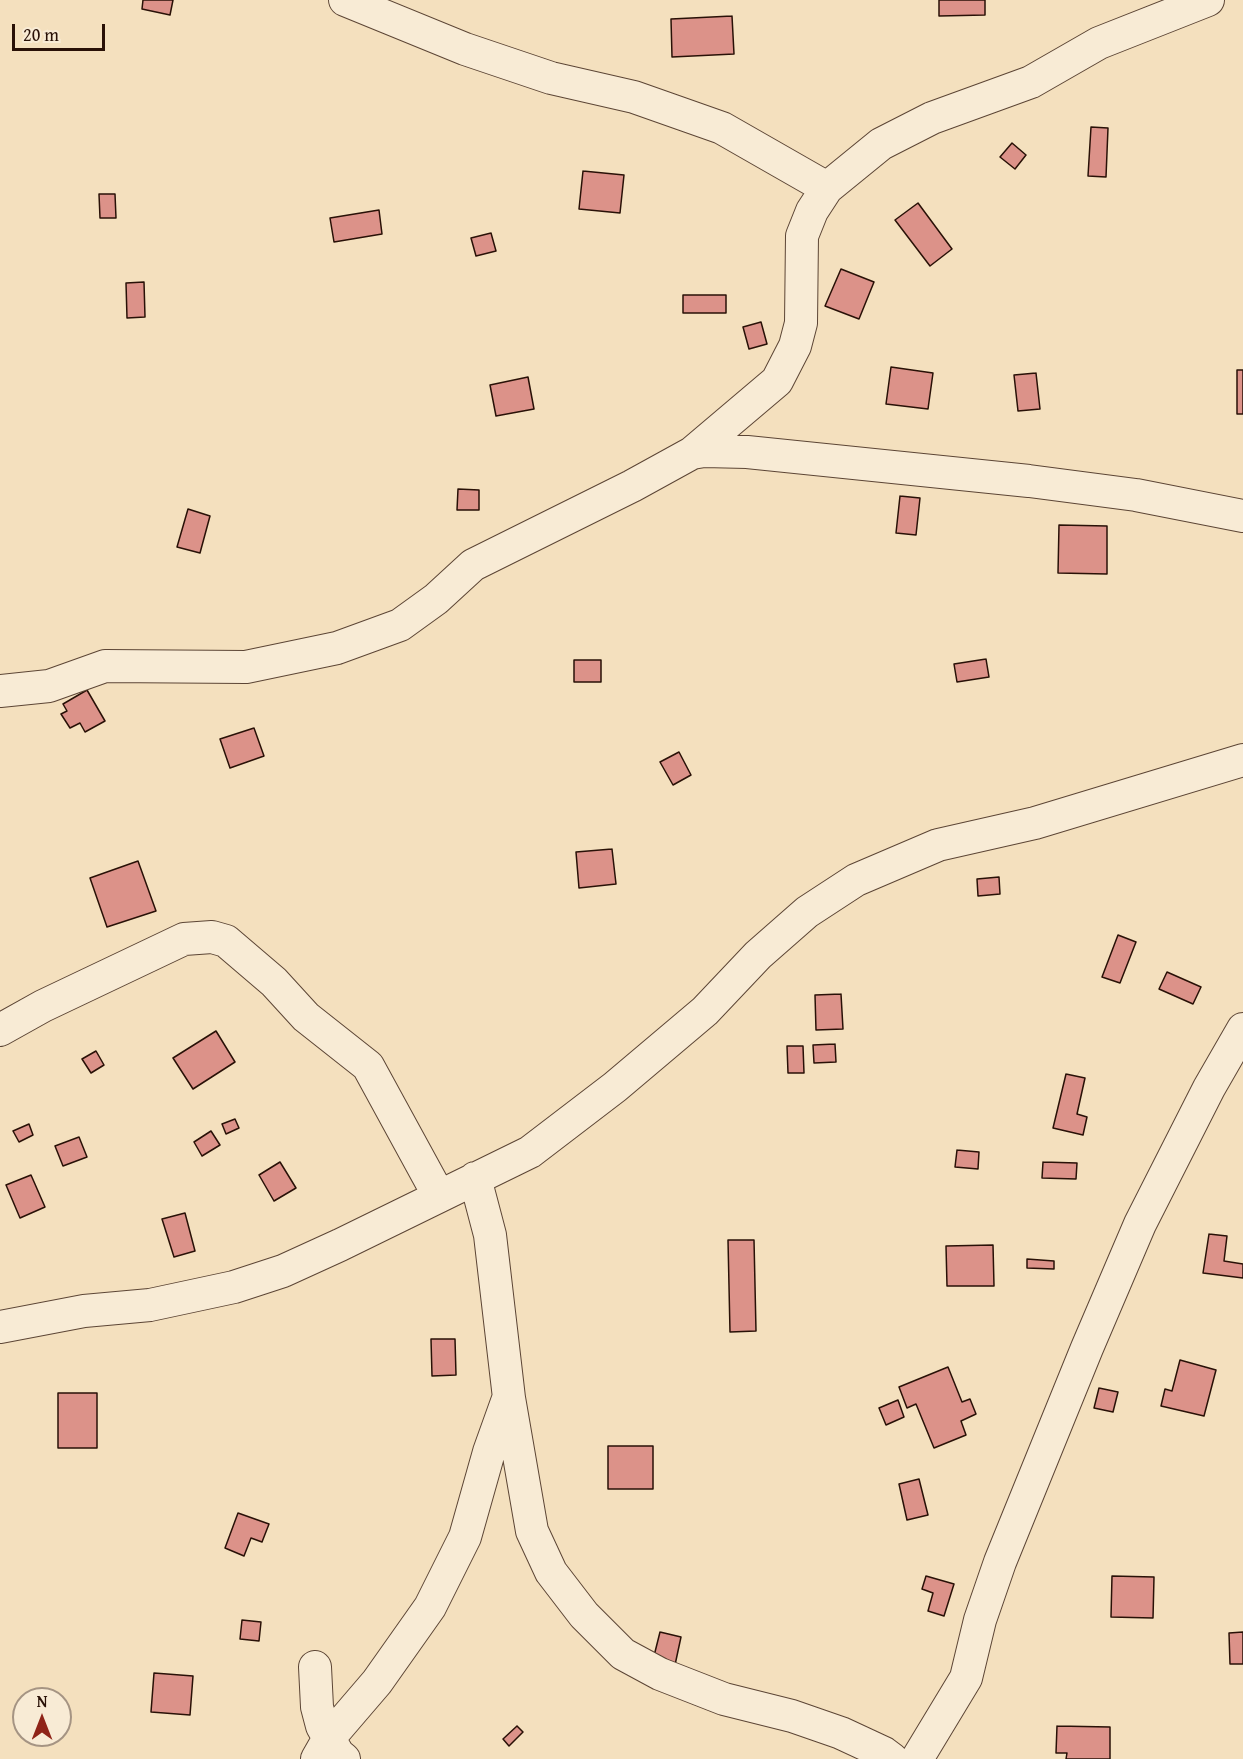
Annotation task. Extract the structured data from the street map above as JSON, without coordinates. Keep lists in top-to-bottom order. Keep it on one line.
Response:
{"scale_bar":"20 m","north":"top"}
